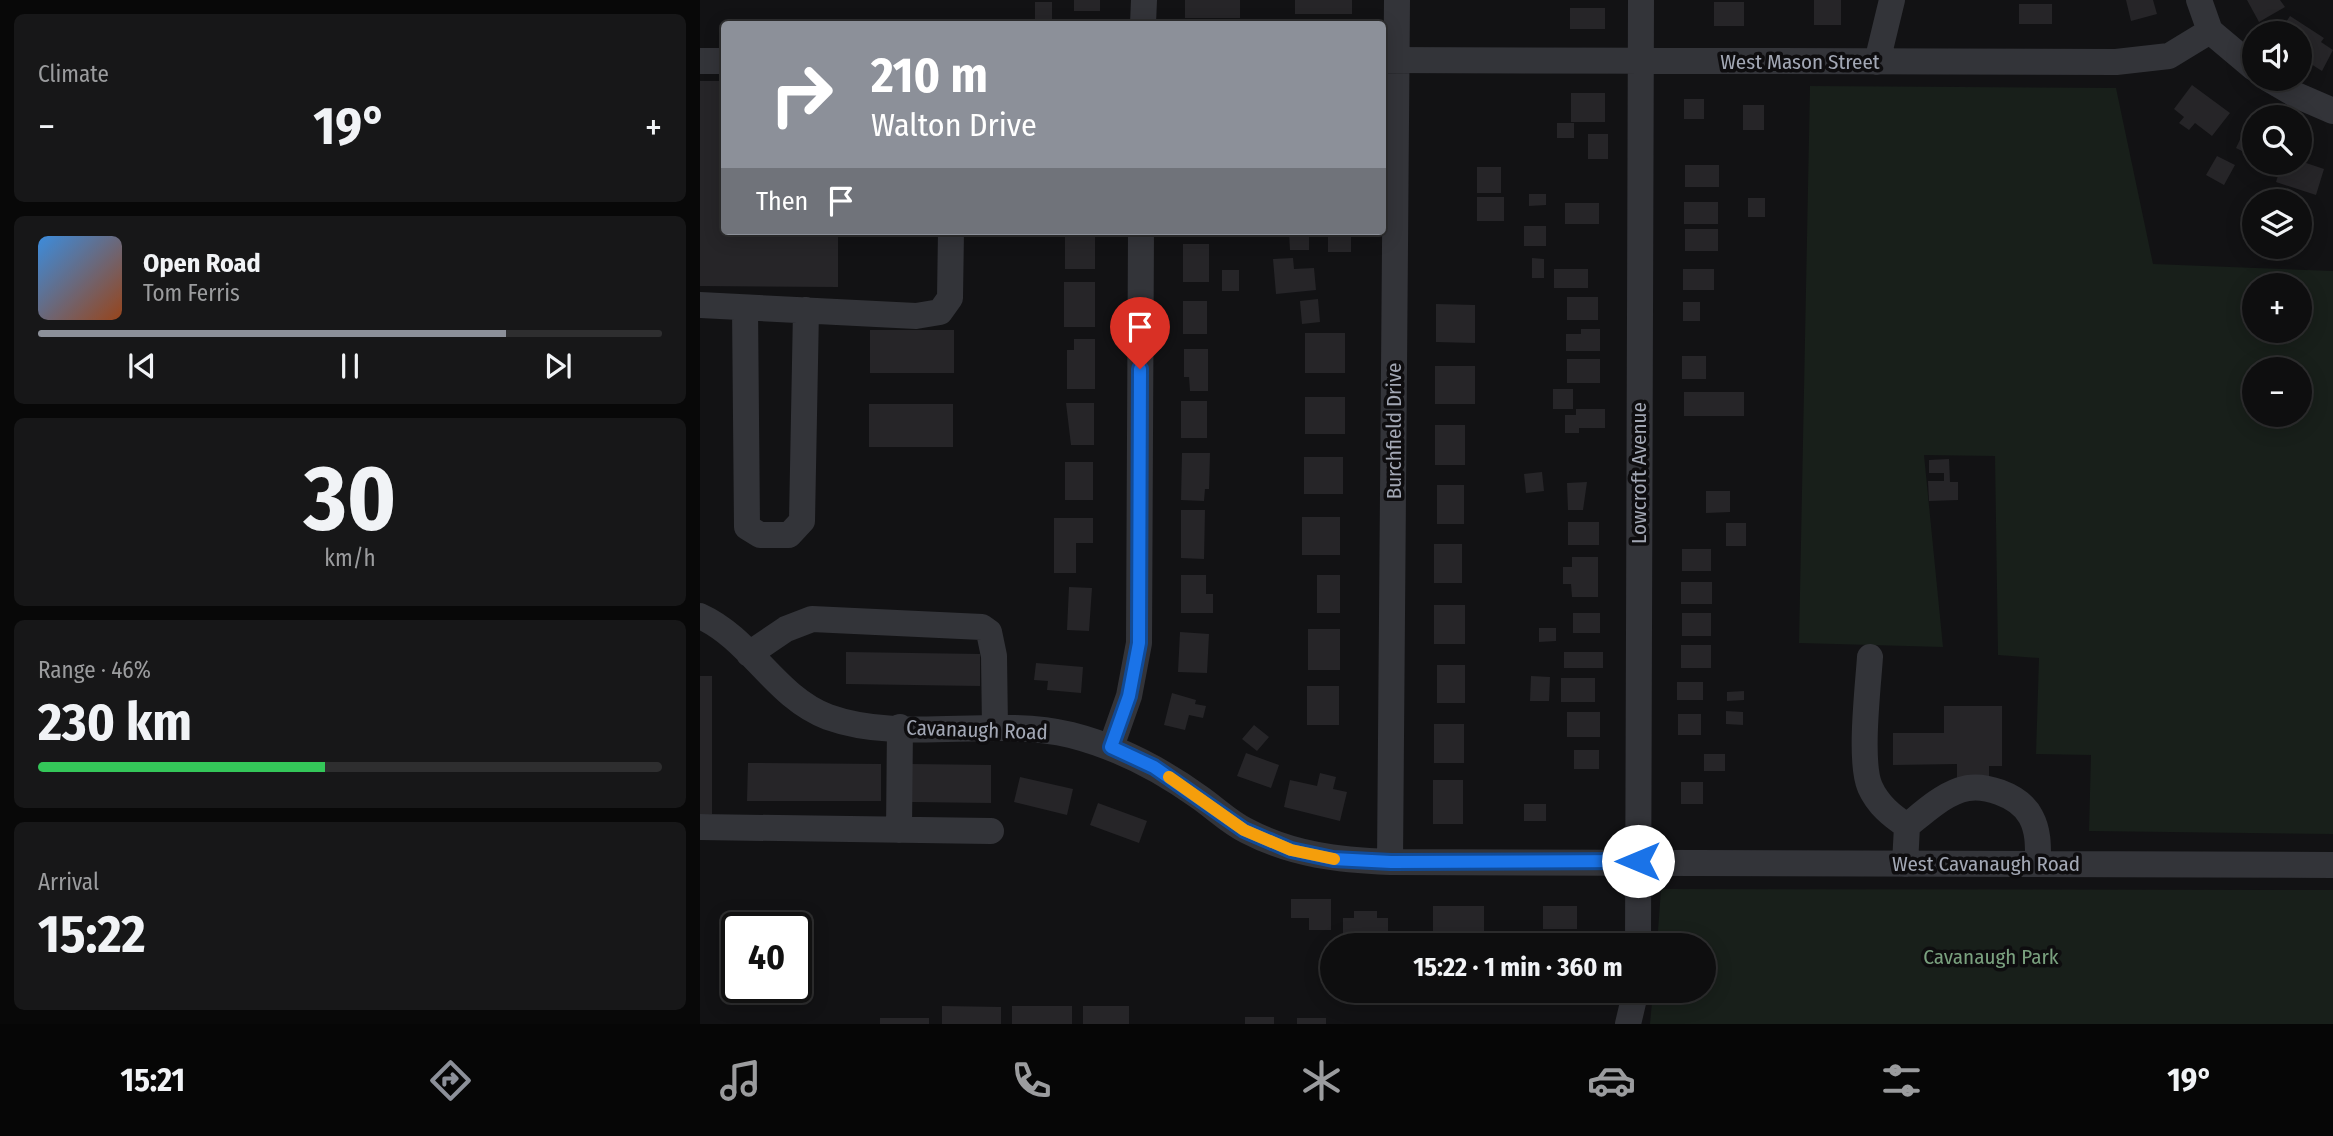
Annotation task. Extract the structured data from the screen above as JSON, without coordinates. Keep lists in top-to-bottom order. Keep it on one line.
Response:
{"streets":{"street":["West Mason Street","Burchfield Drive","Lowcroft Avenue","Cavanaugh Road","West Cavanaugh Road"]},"crossings":[["West Mason Street","Burchfield Drive"],["West Mason Street","Lowcroft Avenue"],["Burchfield Drive","Cavanaugh Road"],["Lowcroft Avenue","Cavanaugh Road"],["Lowcroft Avenue","West Cavanaugh Road"],["Cavanaugh Road","West Cavanaugh Road"]],"parks":["Cavanaugh Park"],"page":{"tile":["Climate",["30","km/h"],["Range · 46%","230 km"],["Arrival","15:22"]],"map_buttons":["+","−"],"turn":["210 m","Walton Drive"],"heat":["−","19°","+"],"then":"Then","song":["Open Road","Tom Ferris"],"limit":"40","trip":"15:22 · 1 min · 360 m","tabs":["15:21","19°"]}}
